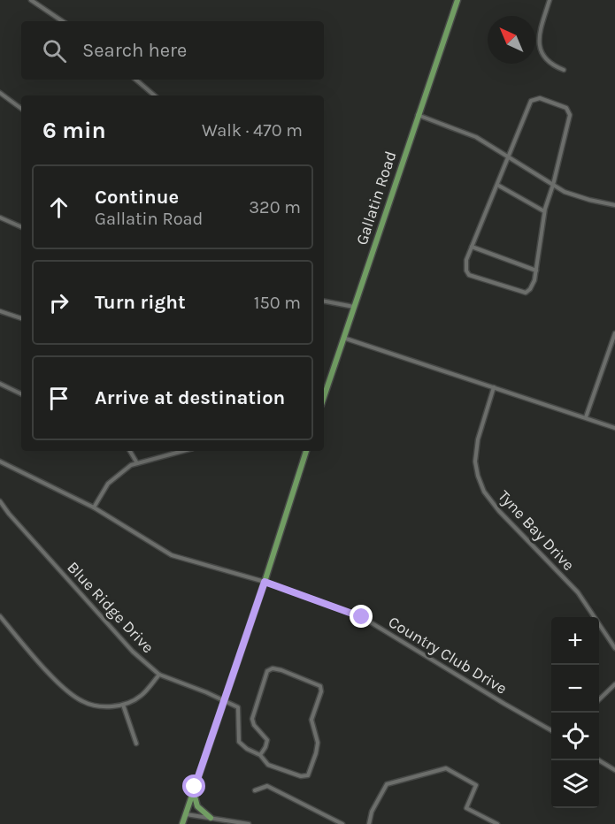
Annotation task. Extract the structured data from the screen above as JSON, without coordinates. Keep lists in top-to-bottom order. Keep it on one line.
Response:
{"streets":{"main road":["Gallatin Road"],"street":["Tyne Bay Drive","Blue Ridge Drive","Country Club Drive"]},"north":"top left","page":{"search":"Search here","heading":["6 min","Walk · 470 m"],"list":[["Continue","Gallatin Road","320 m"],["Turn right","150 m"],"Arrive at destination"],"map_buttons":["+","−"]}}
